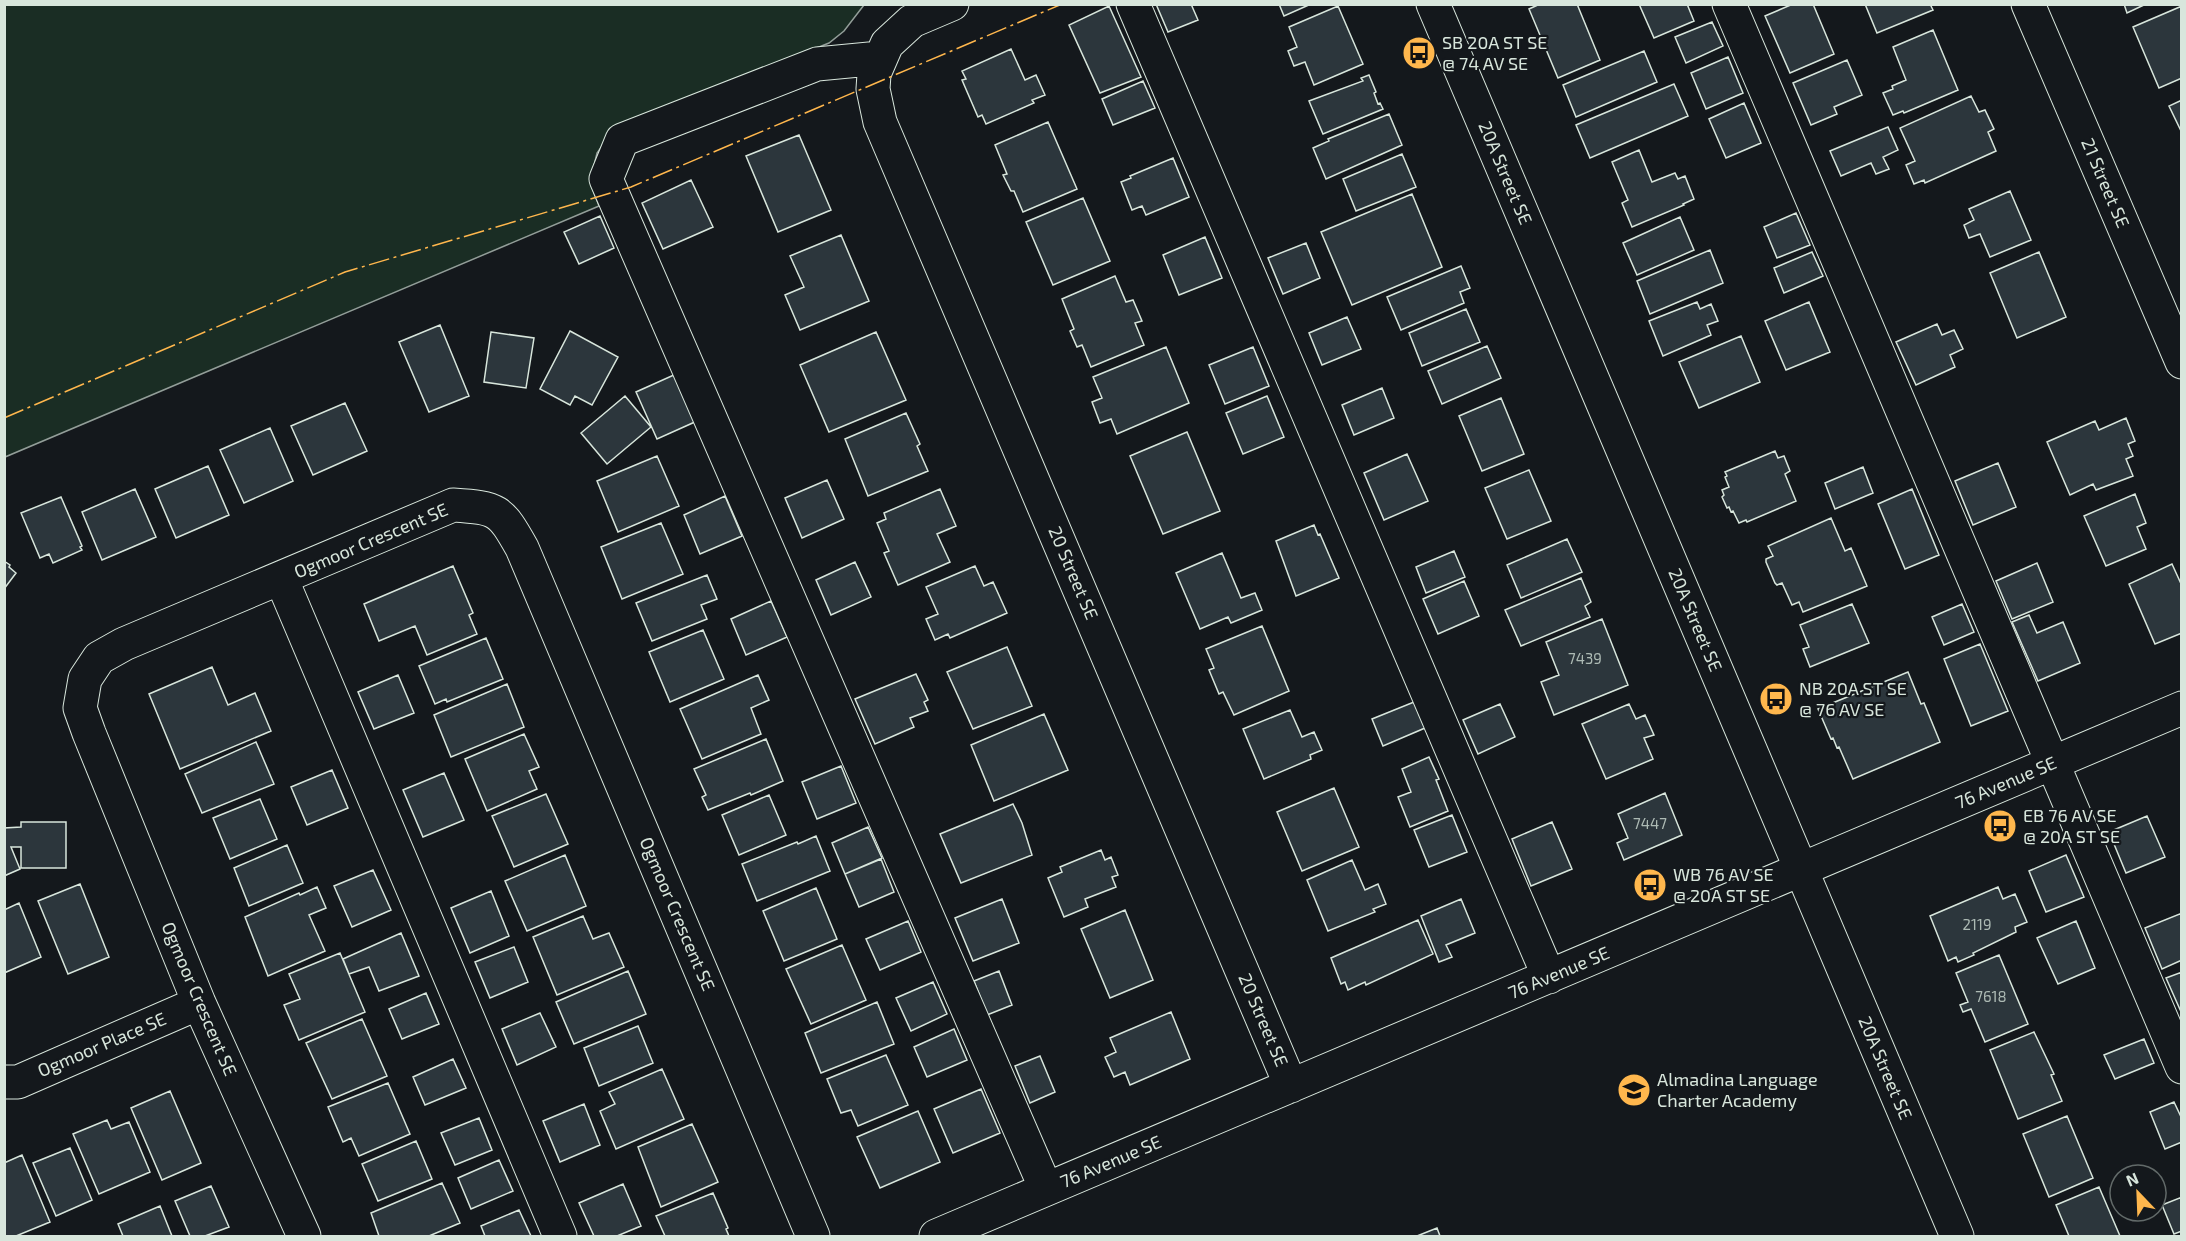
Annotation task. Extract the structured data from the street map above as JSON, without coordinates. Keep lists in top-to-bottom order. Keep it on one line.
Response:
{"streets":{"street":["20A Street SE","21 Street SE","Ogmoor Crescent SE","20 Street SE","76 Avenue SE","Ogmoor Place SE"]},"crossings":[["20A Street SE","76 Avenue SE"],["Ogmoor Crescent SE","Ogmoor Place SE"],["20 Street SE","76 Avenue SE"]],"places":{"bus stop":["SB 20A ST SE @ 74 AV SE","NB 20A ST SE @ 76 AV SE","EB 76 AV SE @ 20A ST SE","WB 76 AV SE @ 20A ST SE"],"school or university":["Almadina Language Charter Academy"]},"house_numbers":["7439","7447","2119","7618"],"north":"top left"}
